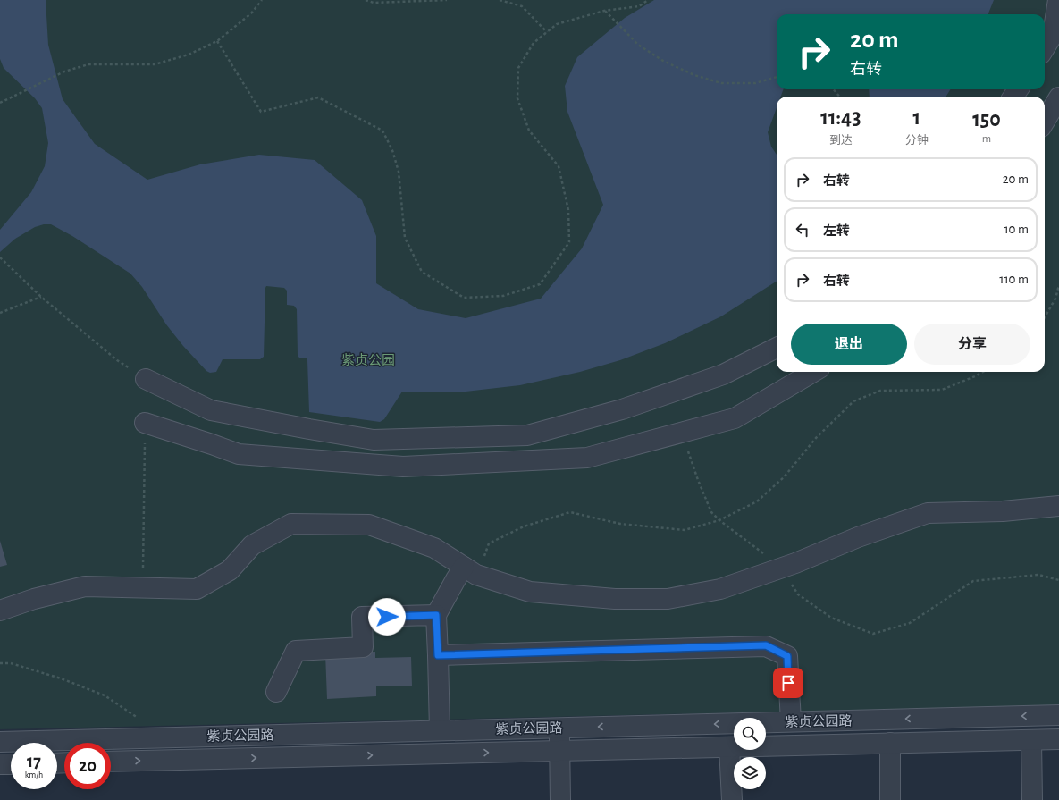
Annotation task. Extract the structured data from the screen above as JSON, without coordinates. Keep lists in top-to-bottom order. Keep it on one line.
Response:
{"streets":{"street":["紫贞公园路"]},"parks":["紫贞公园"],"page":{"turn":["20 m","右转"],"eta":["11:43","到达","1","分钟","150","m"],"list":[{"name":"右转","value":"20 m"},{"name":"左转","value":"10 m"},{"name":"右转","value":"110 m"}],"buttons":["退出","分享"],"speed":"17 km/h","limit":"20"}}
